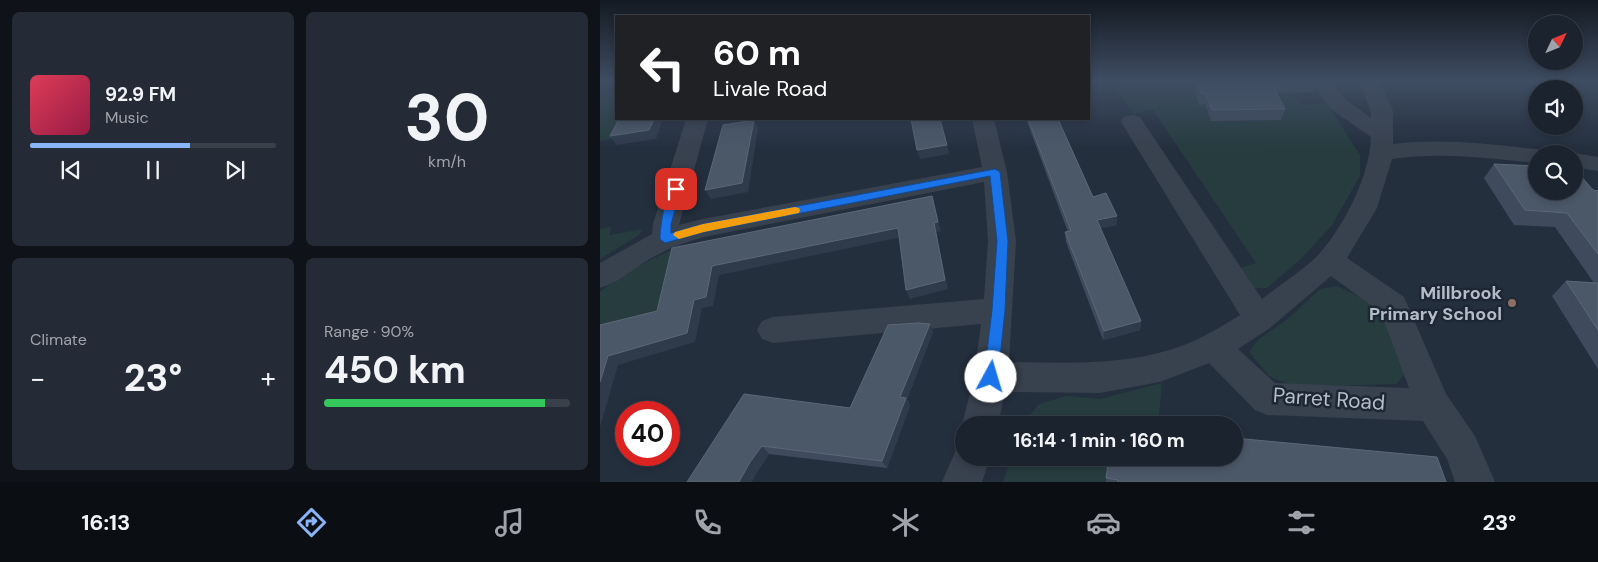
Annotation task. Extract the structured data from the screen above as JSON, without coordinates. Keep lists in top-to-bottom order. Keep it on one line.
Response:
{"streets":{"street":["Parret Road"]},"places":["Millbrook Primary School"],"north":"top right","page":{"tile":[["30","km/h"],"Climate",["Range · 90%","450 km"]],"turn":["60 m","Livale Road"],"song":["92.9 FM","Music"],"heat":["−","23°","+"],"limit":"40","trip":"16:14 · 1 min · 160 m","tabs":["16:13","23°"]}}
